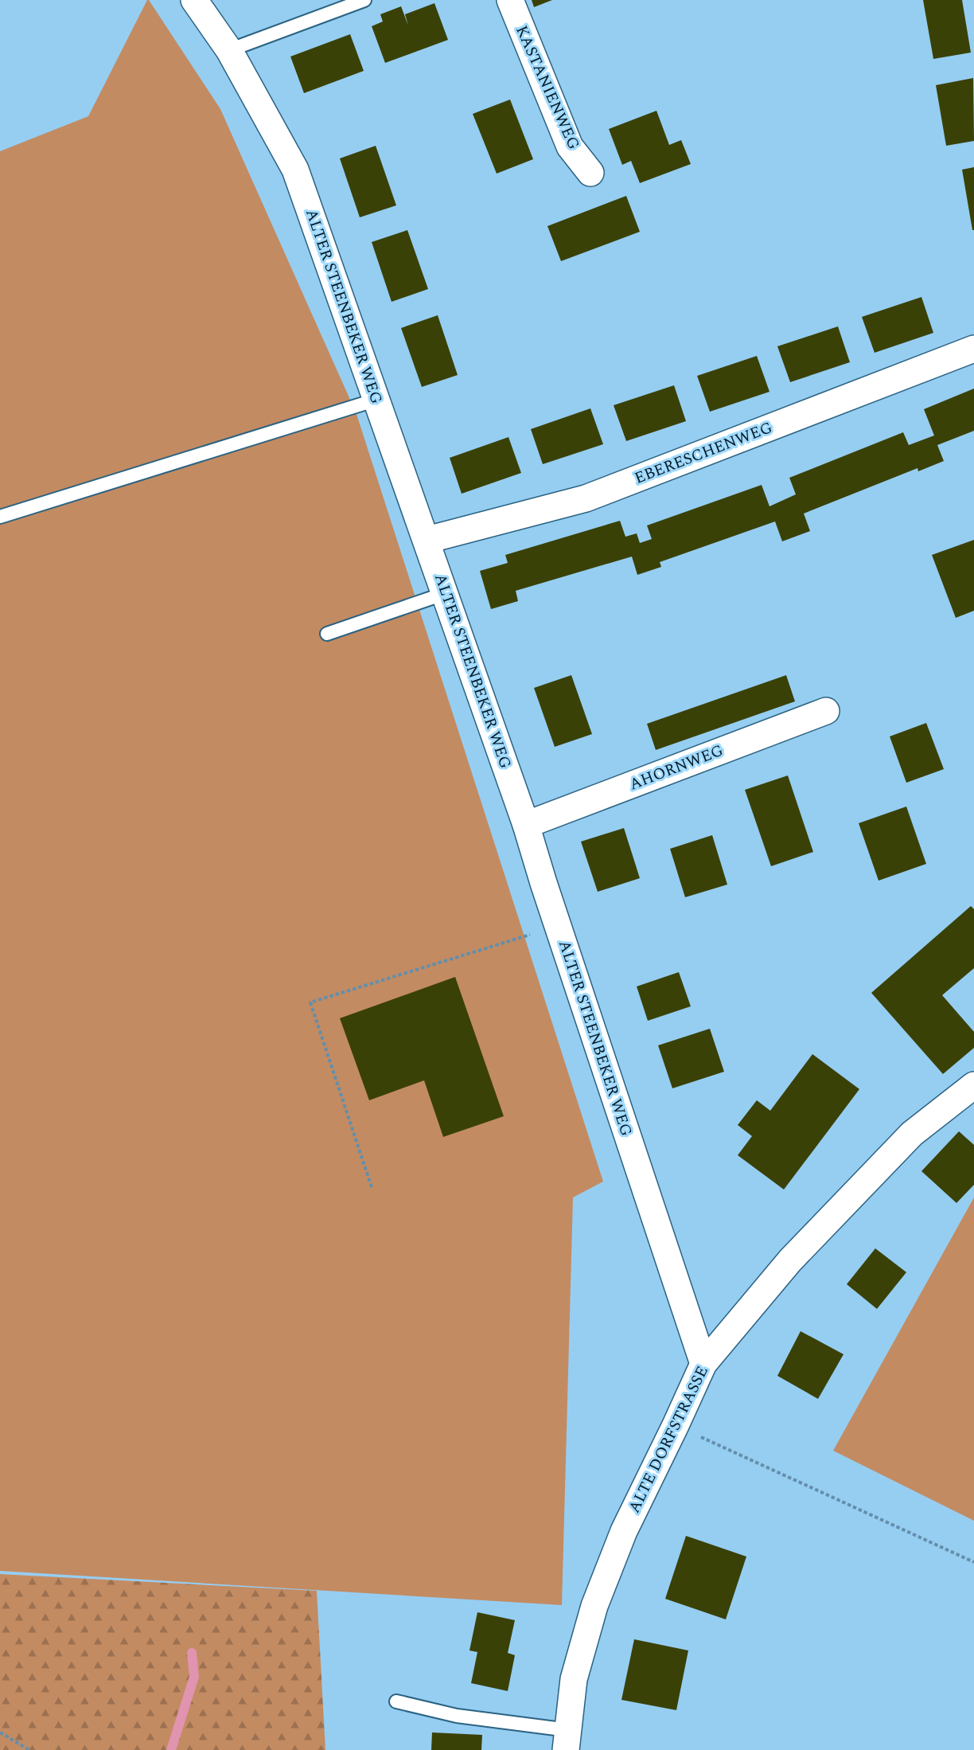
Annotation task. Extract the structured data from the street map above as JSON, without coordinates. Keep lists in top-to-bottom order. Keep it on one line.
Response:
{"streets":{"street":["KASTANIENWEG","ALTER STEENBEKER WEG","EBERESCHENWEG","AHORNWEG","ALTE DORFSTRASSE"]},"crossings":[["ALTER STEENBEKER WEG","EBERESCHENWEG"],["ALTER STEENBEKER WEG","AHORNWEG"],["ALTER STEENBEKER WEG","ALTE DORFSTRASSE"]]}
